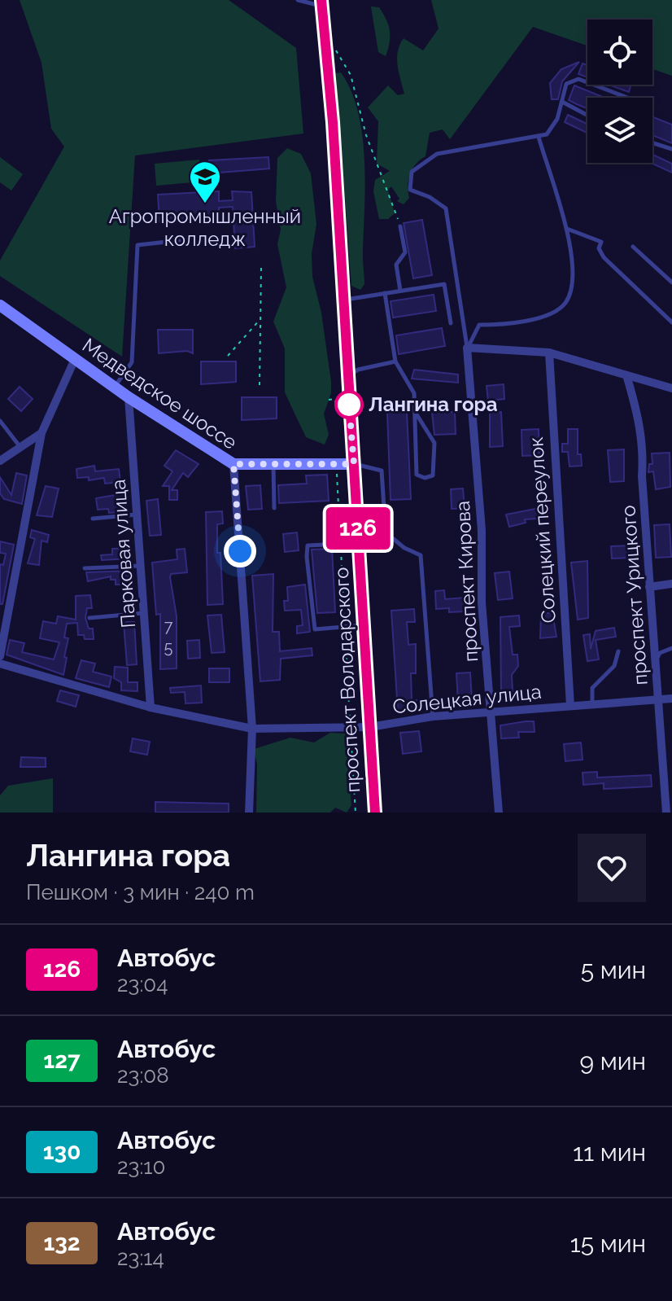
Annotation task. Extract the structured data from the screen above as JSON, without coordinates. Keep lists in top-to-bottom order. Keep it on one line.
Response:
{"streets":{"main road":["Медведское шоссе","проспект Володарского"],"street":["Солецкий переулок","Парковая улица","проспект Кирова","проспект Урицкого","Солецкая улица"]},"crossings":[["Медведское шоссе","Парковая улица"],["Медведское шоссе","проспект Володарского"],["Солецкий переулок","Солецкая улица"],["Парковая улица","Солецкая улица"],["проспект Кирова","Солецкая улица"],["проспект Урицкого","Солецкая улица"],["проспект Володарского","Солецкая улица"]],"places":{"school or university":["Агропромышленный колледж"],"other":["Лангина гора"]},"lines":["bus line 126"],"house_numbers":["7","5"],"page":{"on_map":"126","heading":["Лангина гора","Пешком · 3 мин · 240 m"],"list":[{"mark":"126","name":"Автобус","note":"23:04","value":"5 мин"},{"mark":"127","name":"Автобус","note":"23:08","value":"9 мин"},{"mark":"130","name":"Автобус","note":"23:10","value":"11 мин"},{"mark":"132","name":"Автобус","note":"23:14","value":"15 мин"}]}}
